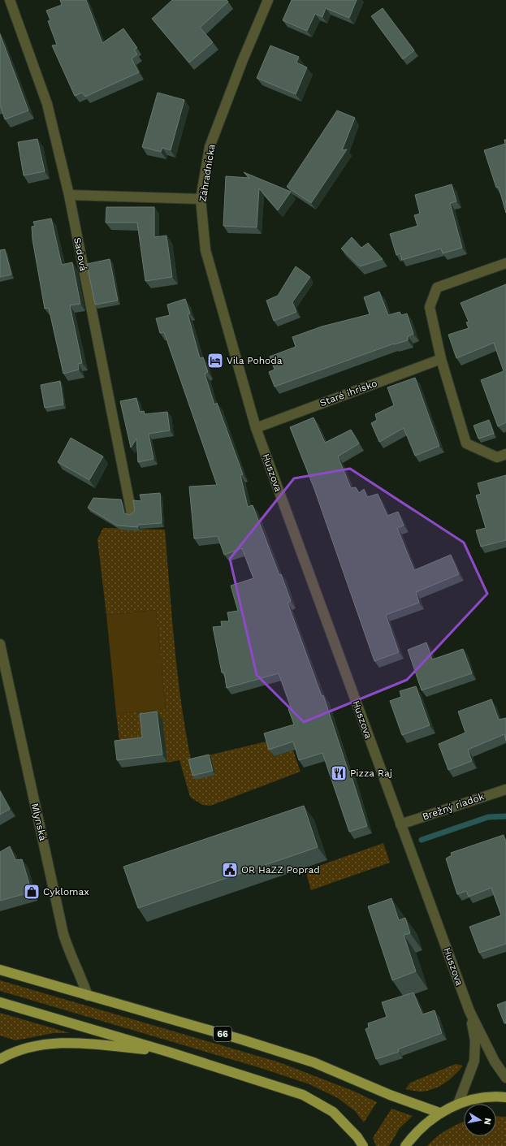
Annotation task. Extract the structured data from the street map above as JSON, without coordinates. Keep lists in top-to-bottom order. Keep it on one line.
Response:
{"streets":{"main road":["66"],"street":["Záhradnícka","Sadová","Staré ihrisko","Huszova","Brežný riadok","Mlynská"]},"crossings":[["Záhradnícka","Staré ihrisko"],["Záhradnícka","Huszova"],["Staré ihrisko","Huszova"],["Huszova","Brežný riadok"],["Mlynská","66"]],"places":{"hotel":["Vila Pohoda"],"restaurant":["Pizza Raj"],"public building":["OR HaZZ Poprad"],"shop":["Cyklomax"]},"north":"right"}
